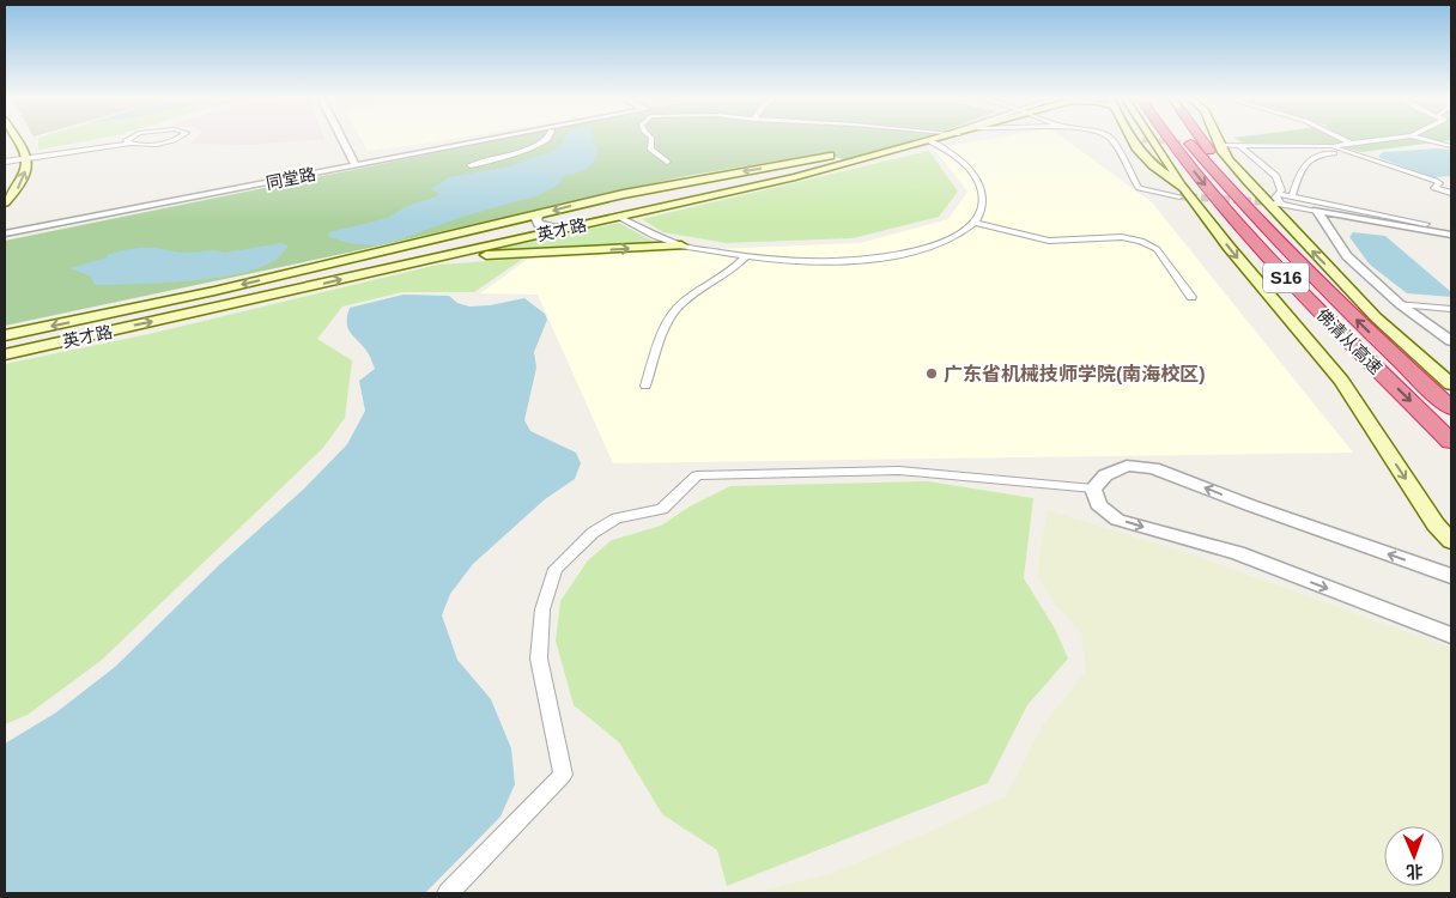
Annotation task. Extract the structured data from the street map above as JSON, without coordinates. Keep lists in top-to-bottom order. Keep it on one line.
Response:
{"streets":{"highway":["S16","佛清从高速"],"main road":["英才路"],"street":["同堂路"]},"places":["广东省机械技师学院(南海校区)"],"north":"bottom"}
